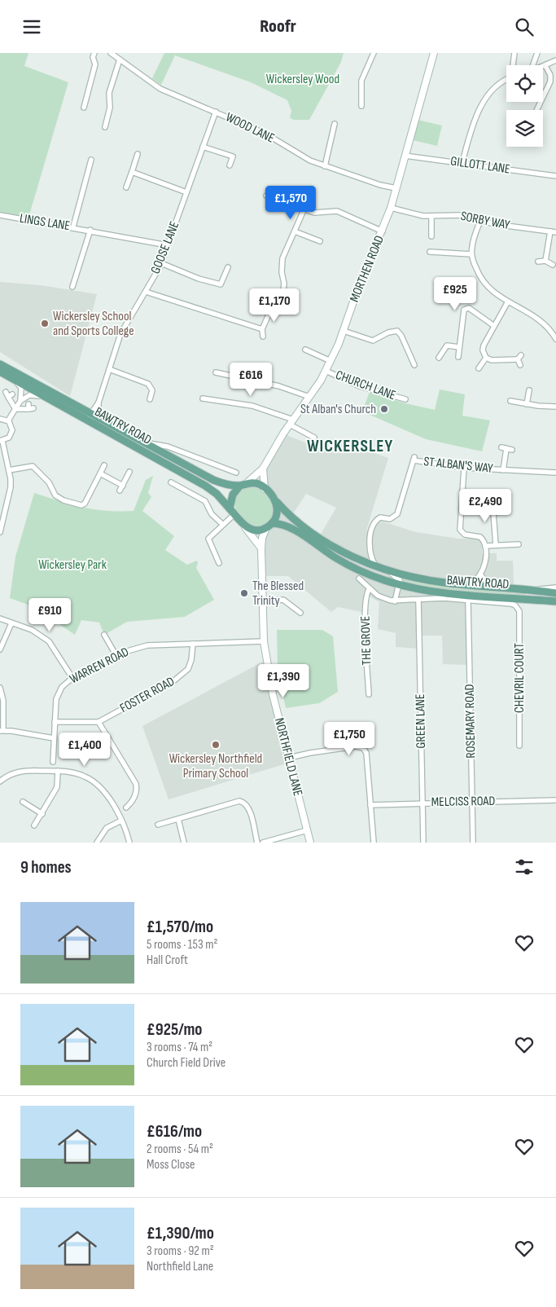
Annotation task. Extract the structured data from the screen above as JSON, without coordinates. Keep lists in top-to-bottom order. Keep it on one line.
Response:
{"streets":{"main road":["MORTHEN ROAD","BAWTRY ROAD","NORTHFIELD LANE"],"street":["WOOD LANE","GILLOTT LANE","SORBY WAY","LINGS LANE","GOOSE LANE","CHURCH LANE","ST ALBAN'S WAY","THE GROVE","WARREN ROAD","CHEVRIL COURT","FOSTER ROAD","GREEN LANE","ROSEMARY ROAD","MELCISS ROAD"]},"crossings":[["WOOD LANE","GOOSE LANE"],["WOOD LANE","MORTHEN ROAD"],["GILLOTT LANE","MORTHEN ROAD"],["SORBY WAY","MORTHEN ROAD"],["LINGS LANE","GOOSE LANE"],["GOOSE LANE","BAWTRY ROAD"],["MORTHEN ROAD","CHURCH LANE"],["MORTHEN ROAD","BAWTRY ROAD"],["MORTHEN ROAD","NORTHFIELD LANE"],["BAWTRY ROAD","THE GROVE"],["BAWTRY ROAD","CHEVRIL COURT"],["BAWTRY ROAD","GREEN LANE"],["BAWTRY ROAD","ROSEMARY ROAD"],["BAWTRY ROAD","NORTHFIELD LANE"],["WARREN ROAD","FOSTER ROAD"],["WARREN ROAD","NORTHFIELD LANE"],["GREEN LANE","MELCISS ROAD"],["ROSEMARY ROAD","MELCISS ROAD"]],"districts":["WICKERSLEY"],"parks":["Wickersley Wood","Wickersley Park"],"places":["Wickersley School and Sports College","St Alban's Church","The Blessed Trinity","Wickersley Northfield Primary School"],"page":{"header":"Roofr","price":["£1,570","£925","£1,170","£616","£2,490","£910","£1,390","£1,750","£1,400"],"heading":"9 homes","list":[{"name":"£1,570/mo","note":"5 rooms · 153 m² · Hall Croft"},{"name":"£925/mo","note":"3 rooms · 74 m² · Church Field Drive"},{"name":"£616/mo","note":"2 rooms · 54 m² · Moss Close"},{"name":"£1,390/mo","note":"3 rooms · 92 m² · Northfield Lane"}]}}
